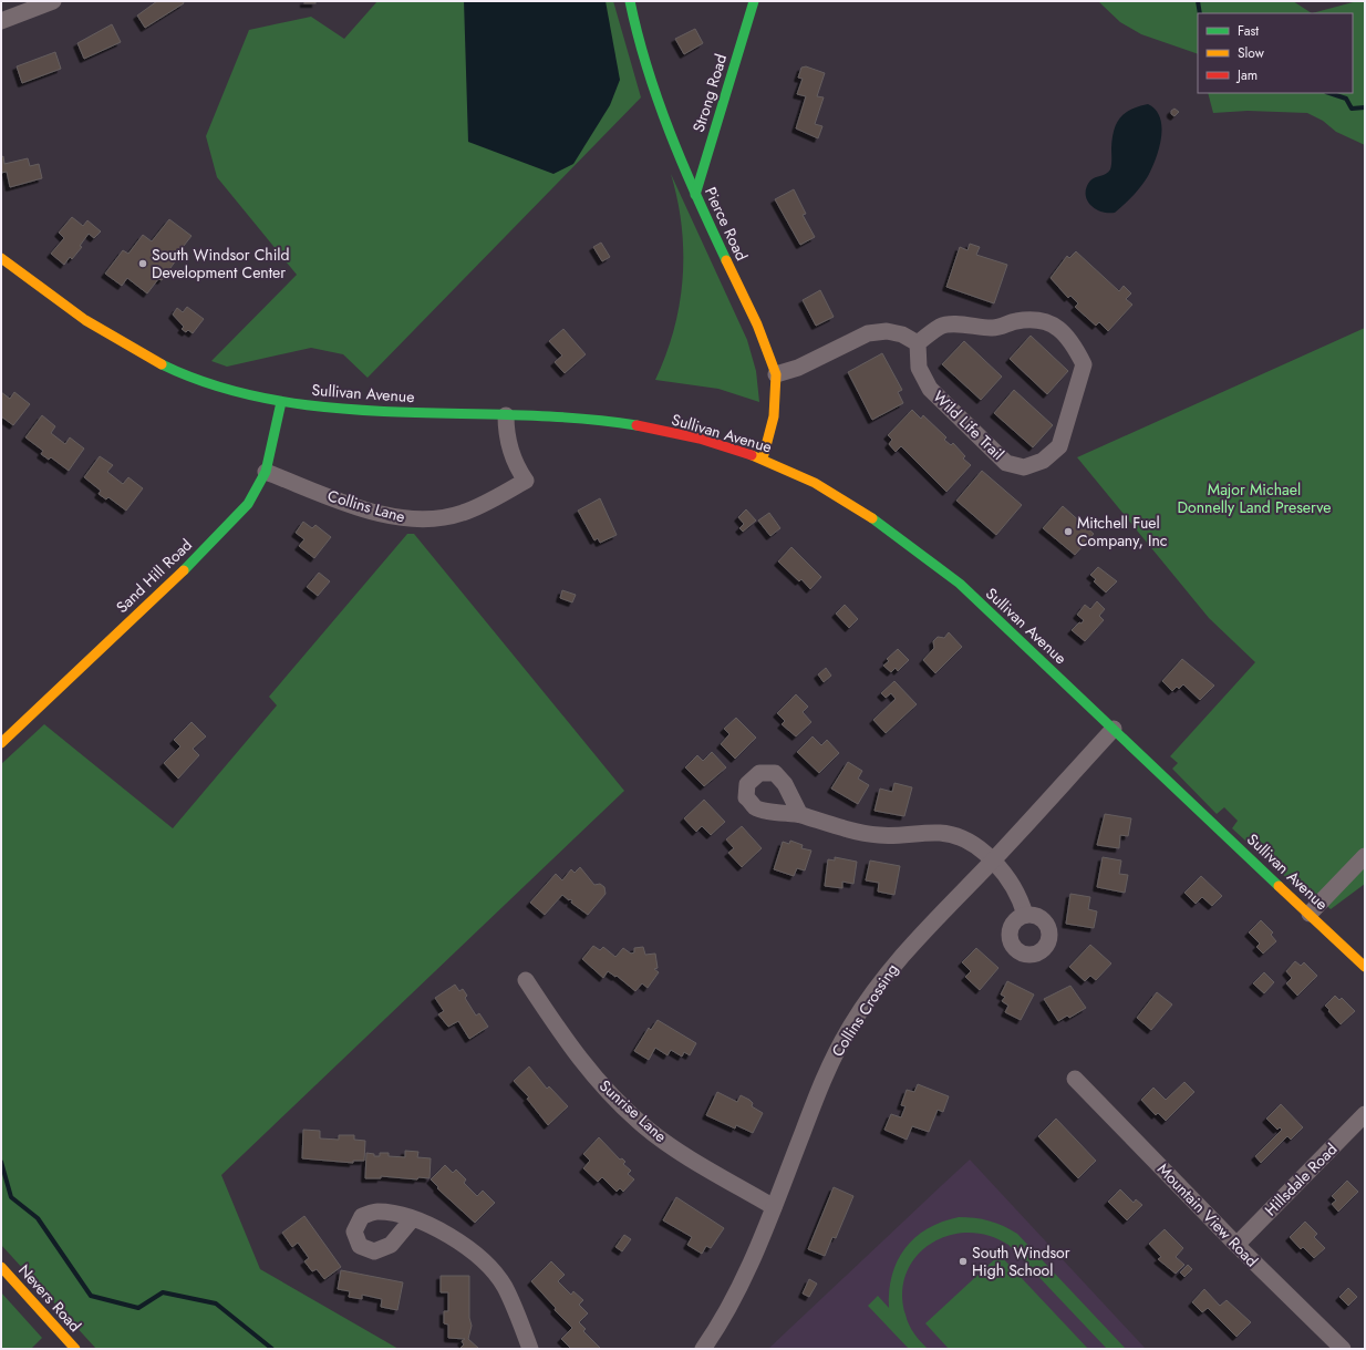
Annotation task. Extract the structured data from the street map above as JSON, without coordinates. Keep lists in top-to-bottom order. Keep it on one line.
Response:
{"streets":{"main road":["Strong Road","Pierce Road","Sullivan Avenue","Sand Hill Road","Nevers Road"],"street":["Wild Life Trail","Collins Lane","Collins Crossing","Sunrise Lane","Hillsdale Road","Mountain View Road"]},"crossings":[["Strong Road","Pierce Road"],["Pierce Road","Sullivan Avenue"],["Sullivan Avenue","Collins Lane"],["Sullivan Avenue","Sand Hill Road"],["Sullivan Avenue","Collins Crossing"],["Collins Lane","Sand Hill Road"],["Collins Crossing","Sunrise Lane"],["Hillsdale Road","Mountain View Road"]],"parks":["Major Michael Donnelly Land Preserve"],"places":["South Windsor Child Development Center","Mitchell Fuel Company, Inc","South Windsor High School"],"legend":["Fast","Slow","Jam"]}
